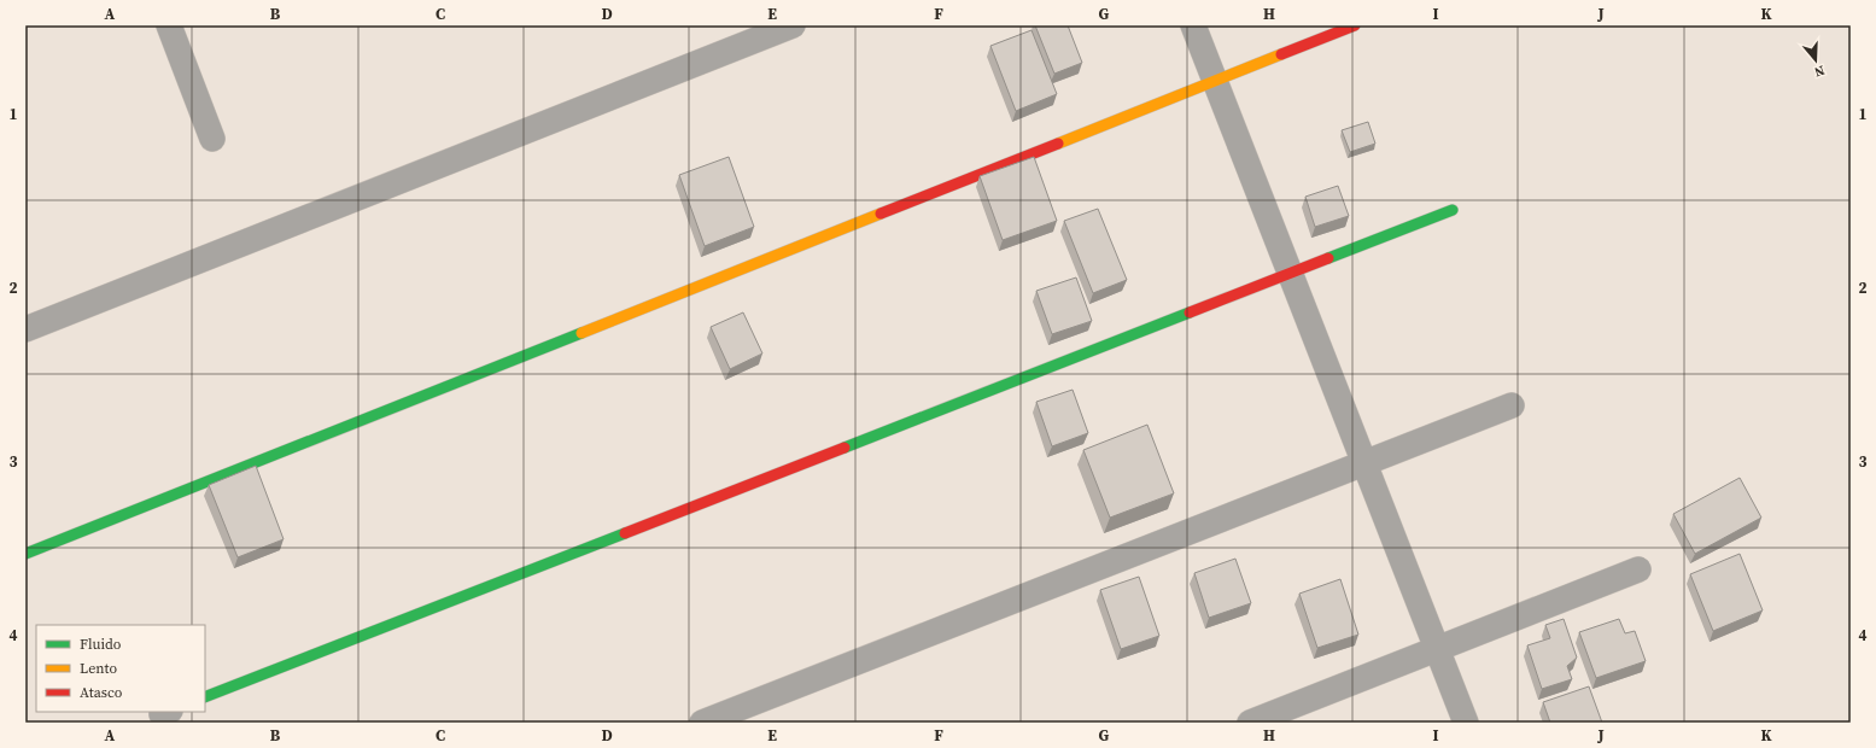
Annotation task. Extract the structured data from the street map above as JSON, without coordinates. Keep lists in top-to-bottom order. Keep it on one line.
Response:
{"legend":["Fluido","Lento","Atasco"],"north":"bottom","grid":{"columns":["A","B","C","D","E","F","G","H","I","J","K"],"rows":["1","2","3","4"]}}
